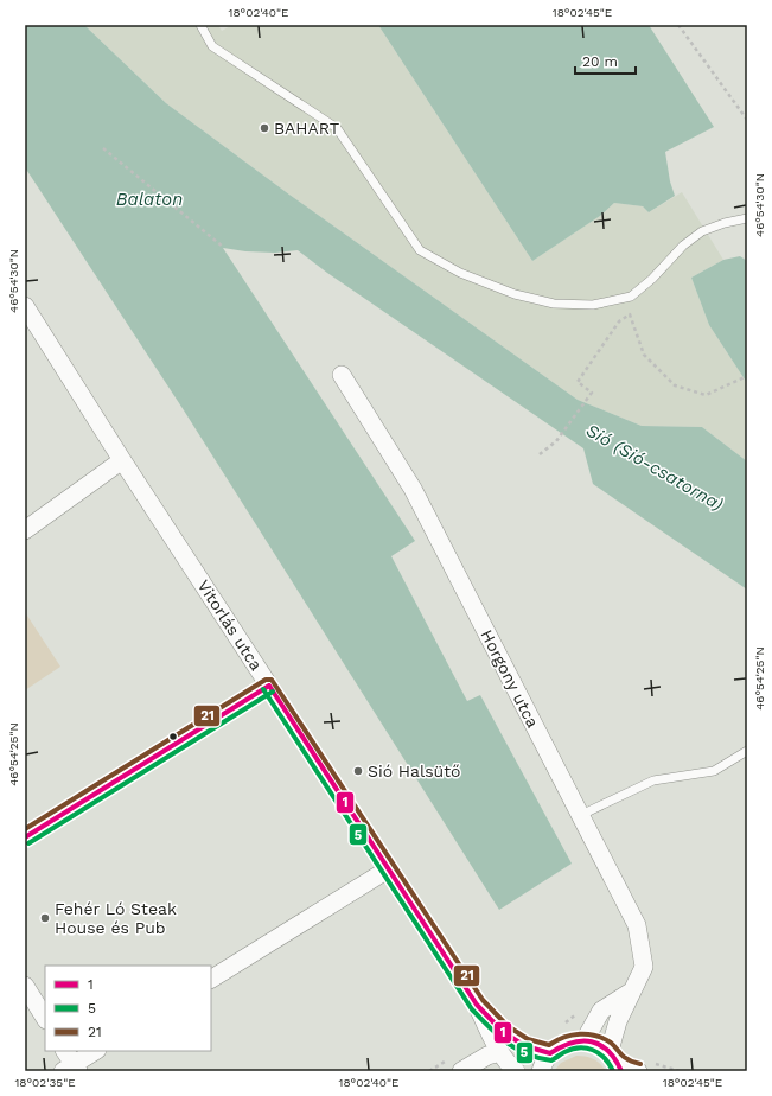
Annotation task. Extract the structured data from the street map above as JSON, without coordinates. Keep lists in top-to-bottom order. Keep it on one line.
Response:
{"streets":{"street":["Vitorlás utca","Horgony utca"]},"water":["Balaton","Sió (Sió-csatorna)"],"places":["BAHART","Sió Halsütő","Fehér Ló Steak House és Pub"],"lines":["transit line 21","transit line 1","transit line 5"],"legend":["1","5","21"],"scale_bar":"20 m","coordinates":["18°02'40\"E","18°02'45\"E","46°54'30\"N","46°54'25\"N","18°02'35\"E"]}
